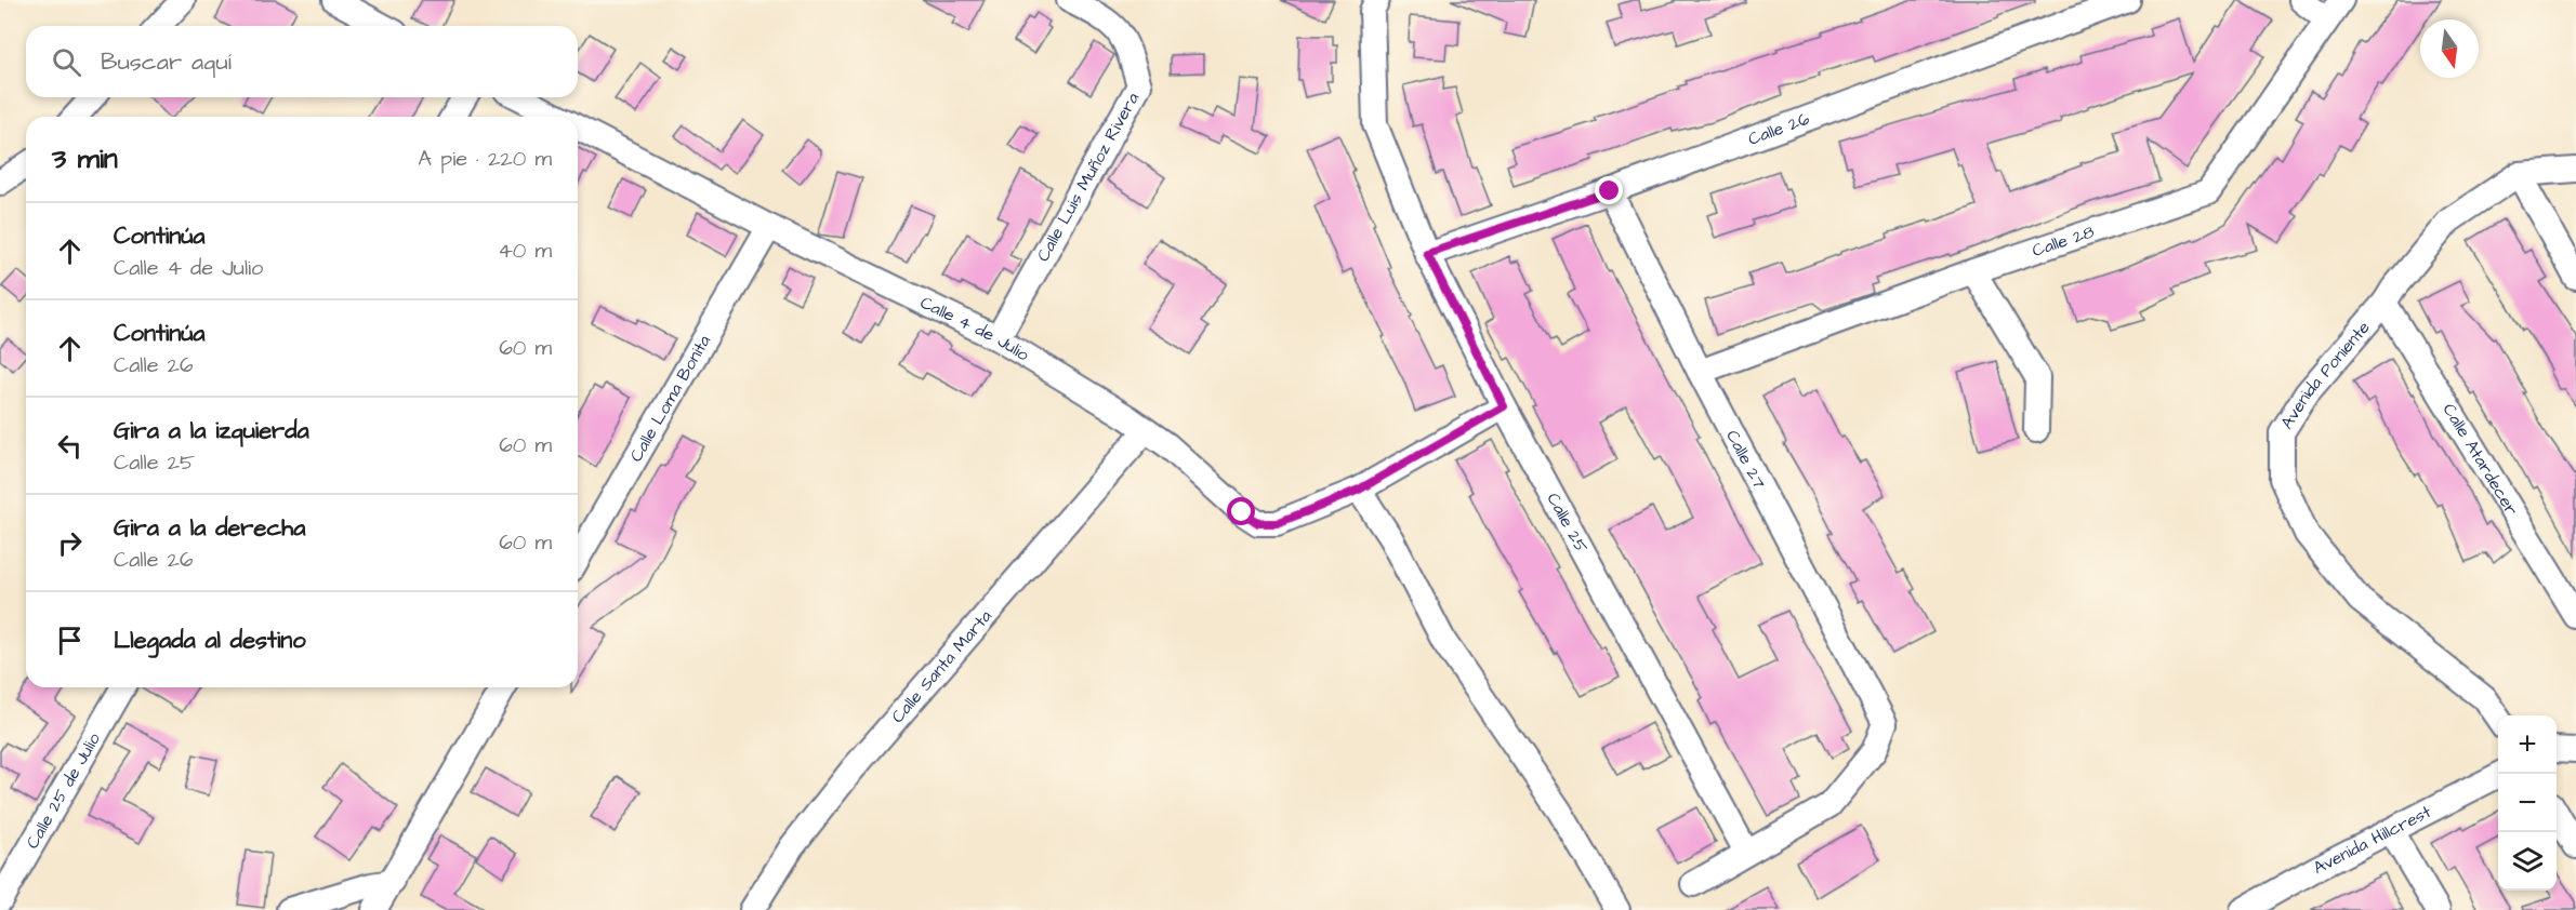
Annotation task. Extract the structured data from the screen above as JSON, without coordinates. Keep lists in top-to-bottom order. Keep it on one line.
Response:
{"streets":{"street":["Calle 26","Calle Luis Muñoz Rivera","Calle 28","Calle 4 de Julio","Avenida Poniente","Calle Loma Bonita","Calle 27","Calle Atardecer","Calle 25","Calle Santa Marta","Calle 25 de Julio","Avenida Hillcrest"]},"crossings":[["Calle 26","Calle 27"],["Calle 26","Calle 25"],["Calle Luis Muñoz Rivera","Calle 4 de Julio"],["Calle 28","Calle 27"],["Calle 4 de Julio","Calle Loma Bonita"],["Calle 4 de Julio","Calle Santa Marta"],["Avenida Poniente","Calle Atardecer"],["Calle 27","Calle 25"]],"north":"bottom","page":{"search":"Buscar aquí","heading":["3 min","A pie · 220 m"],"list":[["Continúa","Calle 4 de Julio","40 m"],["Continúa","Calle 26","60 m"],["Gira a la izquierda","Calle 25","60 m"],["Gira a la derecha","Calle 26","60 m"],"Llegada al destino"],"map_buttons":["+","−"]}}
